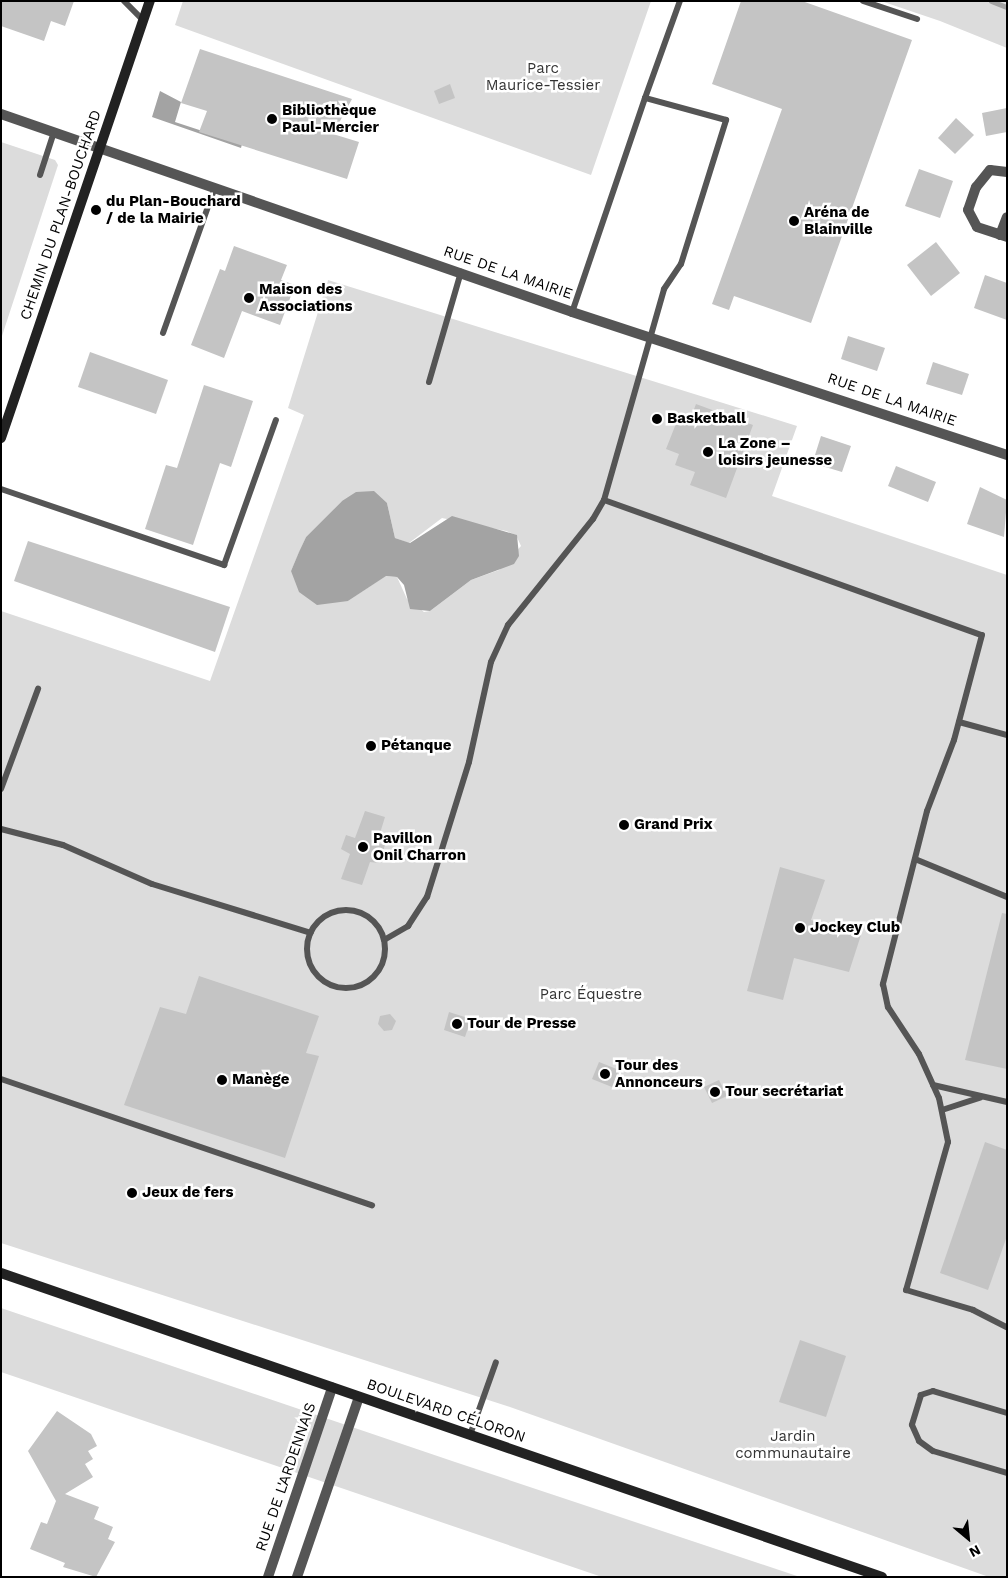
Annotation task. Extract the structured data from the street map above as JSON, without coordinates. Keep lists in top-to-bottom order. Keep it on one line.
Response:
{"streets":{"street":["CHEMIN DU PLAN-BOUCHARD","RUE DE LA MAIRIE","BOULEVARD CÉLORON","RUE DE L'ARDENNAIS"]},"crossings":[["CHEMIN DU PLAN-BOUCHARD","RUE DE LA MAIRIE"],["BOULEVARD CÉLORON","RUE DE L'ARDENNAIS"]],"parks":["Parc Maurice-Tessier","Parc Équestre","Jardin communautaire"],"places":["Bibliothèque Paul-Mercier","du Plan-Bouchard / de la Mairie","Aréna de Blainville","Maison des Associations","Basketball","La Zone – loisirs jeunesse","Pétanque","Grand Prix","Pavillon Onil Charron","Jockey Club","Tour de Presse","Tour des Annonceurs","Manège","Tour secrétariat","Jeux de fers"],"north":"bottom right"}
